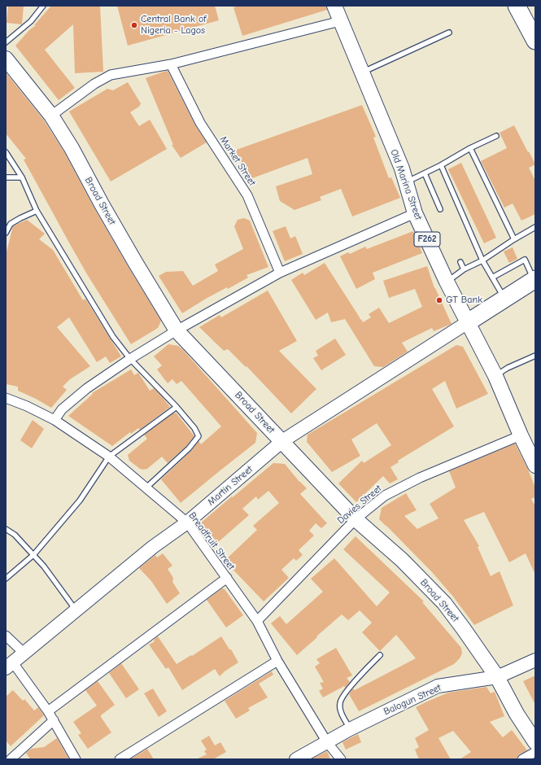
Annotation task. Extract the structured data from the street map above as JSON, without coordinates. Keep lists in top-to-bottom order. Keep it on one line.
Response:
{"streets":{"main road":["Old Marina Street","Broad Street","F262"],"street":["Market Street","Martin Street","Davies Street","Breadfruit Street","Balogun Street"]},"crossings":[["Old Marina Street","Martin Street"],["Old Marina Street","Davies Street"],["Broad Street","Martin Street"],["Broad Street","Davies Street"],["Broad Street","Balogun Street"],["Martin Street","Breadfruit Street"],["Davies Street","Breadfruit Street"],["Breadfruit Street","Balogun Street"]],"places":["Central Bank of Nigeria - Lagos","GT Bank"]}
